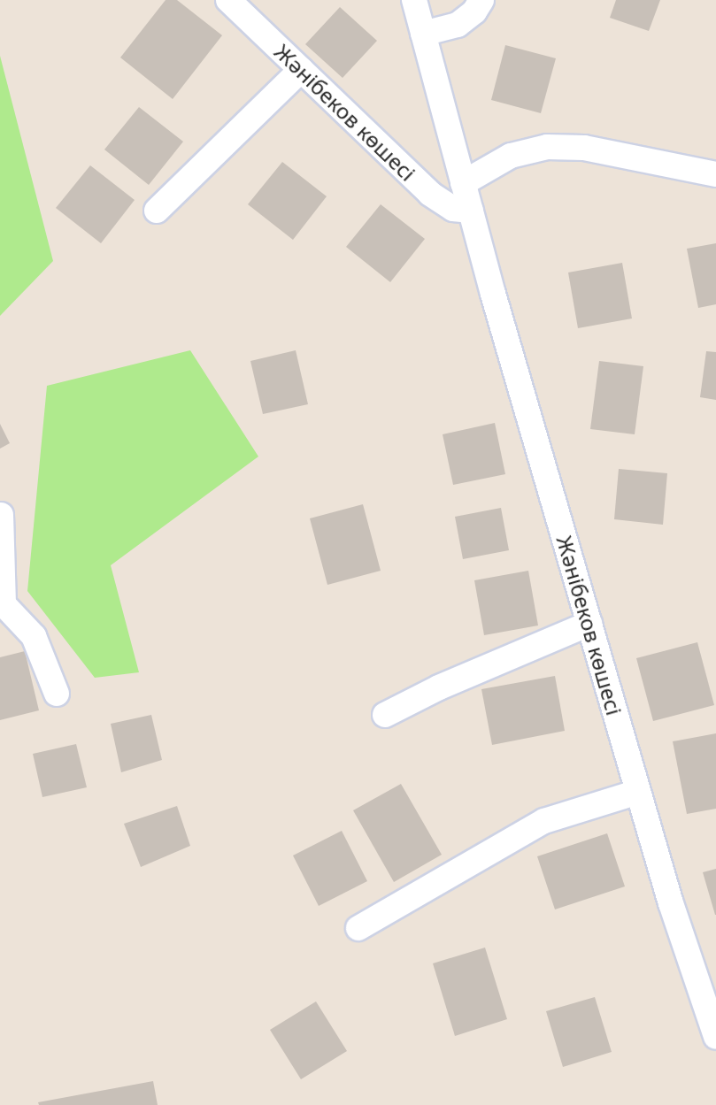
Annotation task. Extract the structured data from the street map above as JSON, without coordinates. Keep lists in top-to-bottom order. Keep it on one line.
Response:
{"streets":{"street":["Жәнібеков көшесі"]}}
